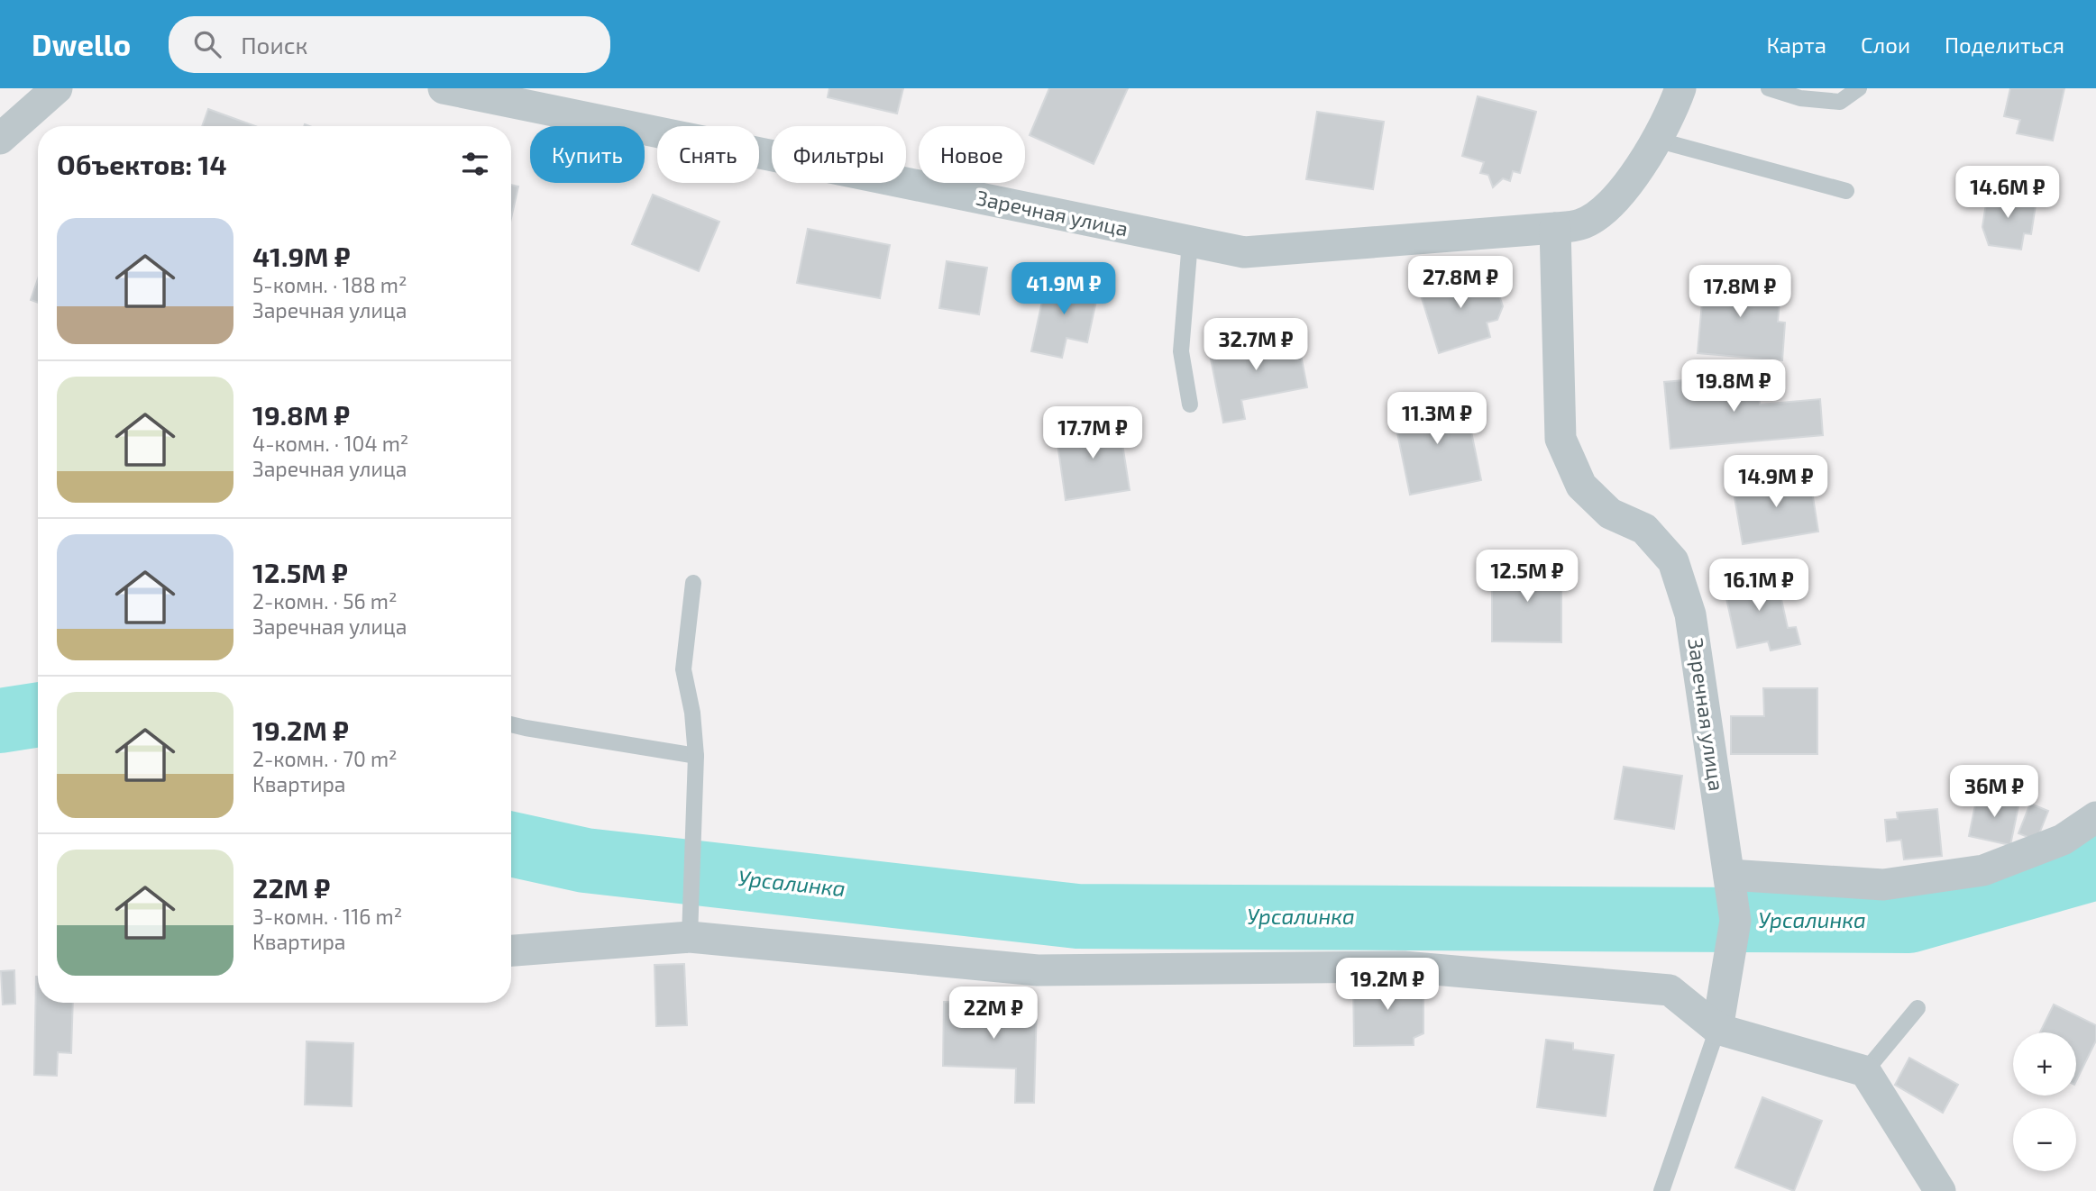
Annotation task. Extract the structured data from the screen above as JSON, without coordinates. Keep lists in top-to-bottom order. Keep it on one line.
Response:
{"streets":{"street":["Заречная улица"]},"water":["Урсалинка"],"page":{"header":"Dwello","search":"Поиск","nav":["Карта","Слои","Поделиться"],"chip":["Купить","Снять","Фильтры","Новое"],"heading":"Объектов: 14","price":["14.6M ₽","27.8M ₽","41.9M ₽","17.8M ₽","32.7M ₽","19.8M ₽","11.3M ₽","17.7M ₽","14.9M ₽","12.5M ₽","16.1M ₽","36M ₽","19.2M ₽","22M ₽"],"list":[{"name":"41.9M ₽","note":"5-комн. · 188 m² · Заречная улица"},{"name":"19.8M ₽","note":"4-комн. · 104 m² · Заречная улица"},{"name":"12.5M ₽","note":"2-комн. · 56 m² · Заречная улица"},{"name":"19.2M ₽","note":"2-комн. · 70 m² · Квартира"},{"name":"22M ₽","note":"3-комн. · 116 m² · Квартира"}],"map_buttons":["+","−"]}}
